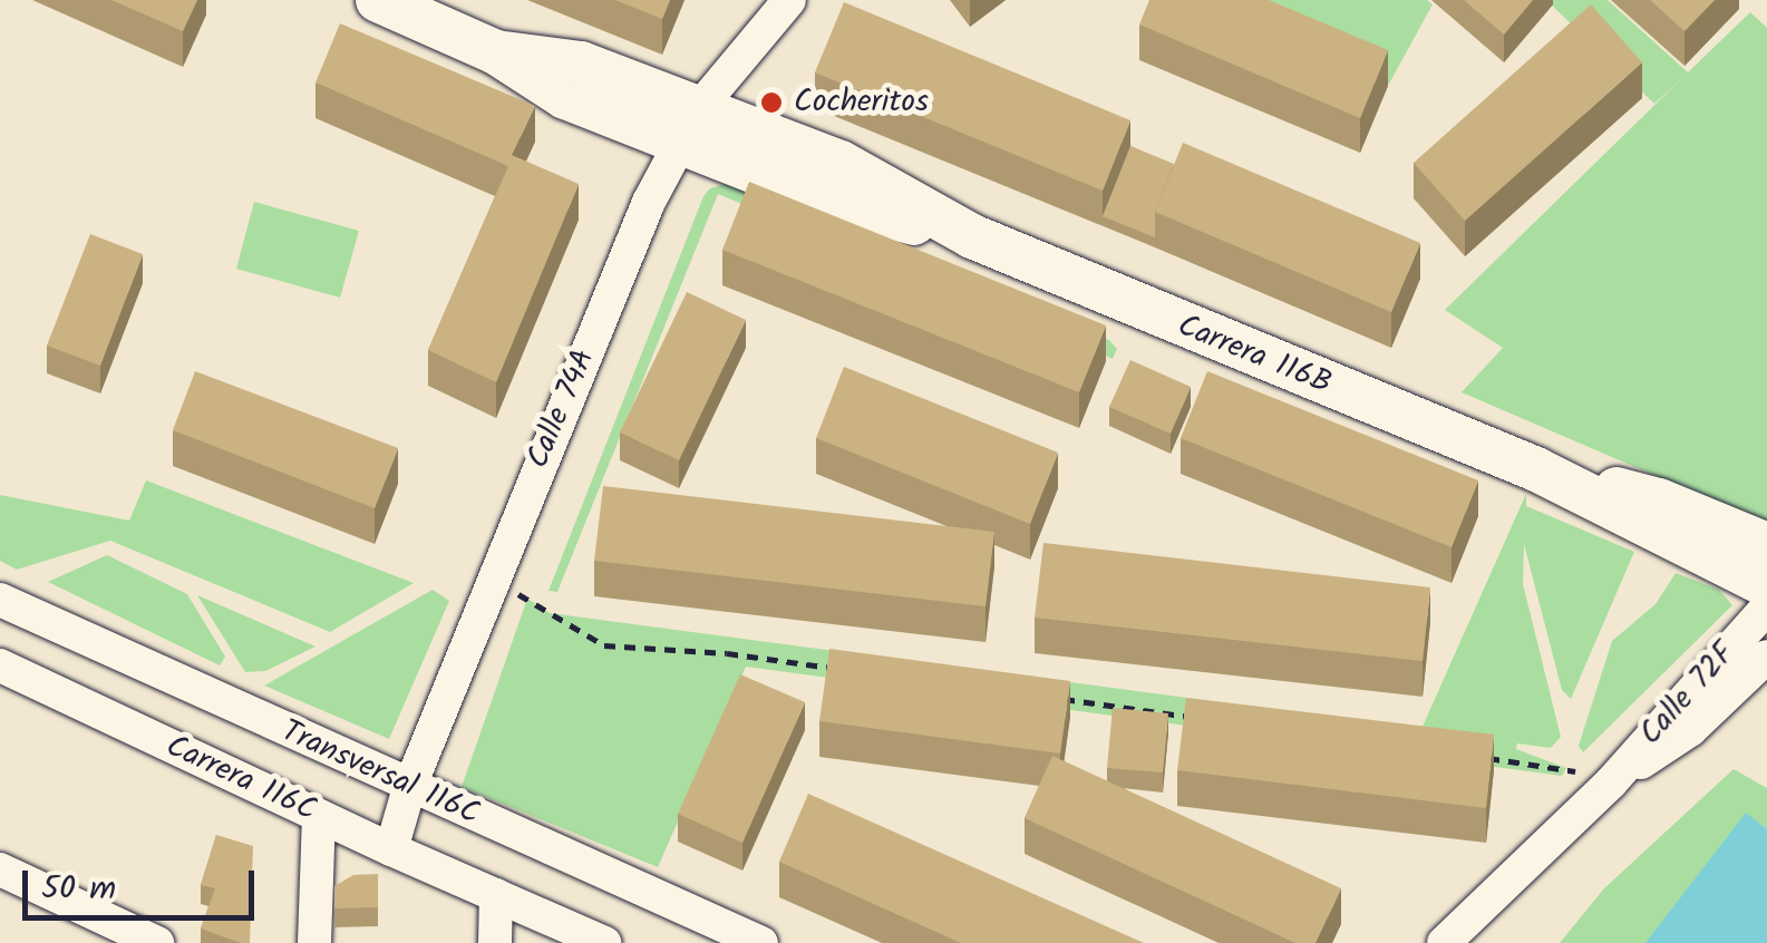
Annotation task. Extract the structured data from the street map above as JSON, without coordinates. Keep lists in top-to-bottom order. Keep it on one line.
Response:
{"streets":{"street":["Carrera 116B","Calle 74A","Calle 72F","Transversal 116C","Carrera 116C"]},"crossings":[["Carrera 116B","Calle 74A"],["Calle 74A","Transversal 116C"],["Calle 74A","Carrera 116C"]],"places":["Cocheritos"],"scale_bar":"50 m"}
